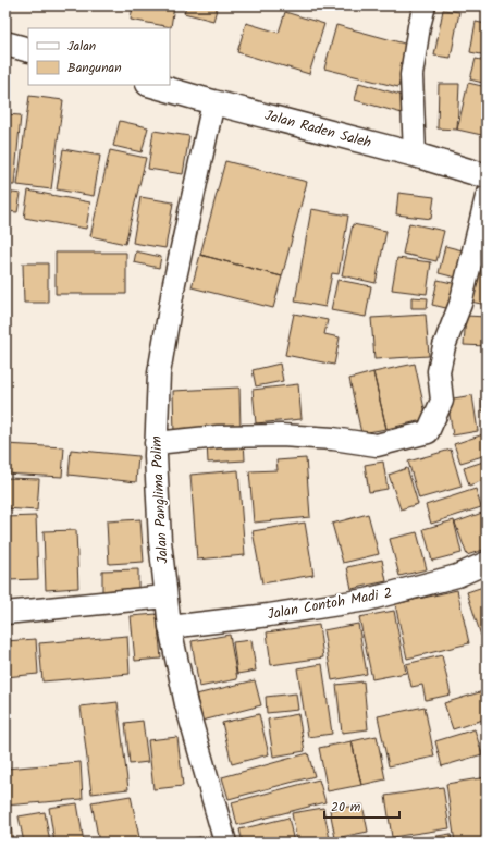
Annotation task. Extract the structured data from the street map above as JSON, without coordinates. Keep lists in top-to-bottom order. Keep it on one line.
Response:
{"streets":{"street":["Jalan Raden Saleh","Jalan Panglima Polim","Jalan Contoh Madi 2"]},"crossings":[["Jalan Raden Saleh","Jalan Panglima Polim"],["Jalan Panglima Polim","Jalan Contoh Madi 2"]],"legend":["Jalan","Bangunan"],"scale_bar":"20 m"}
